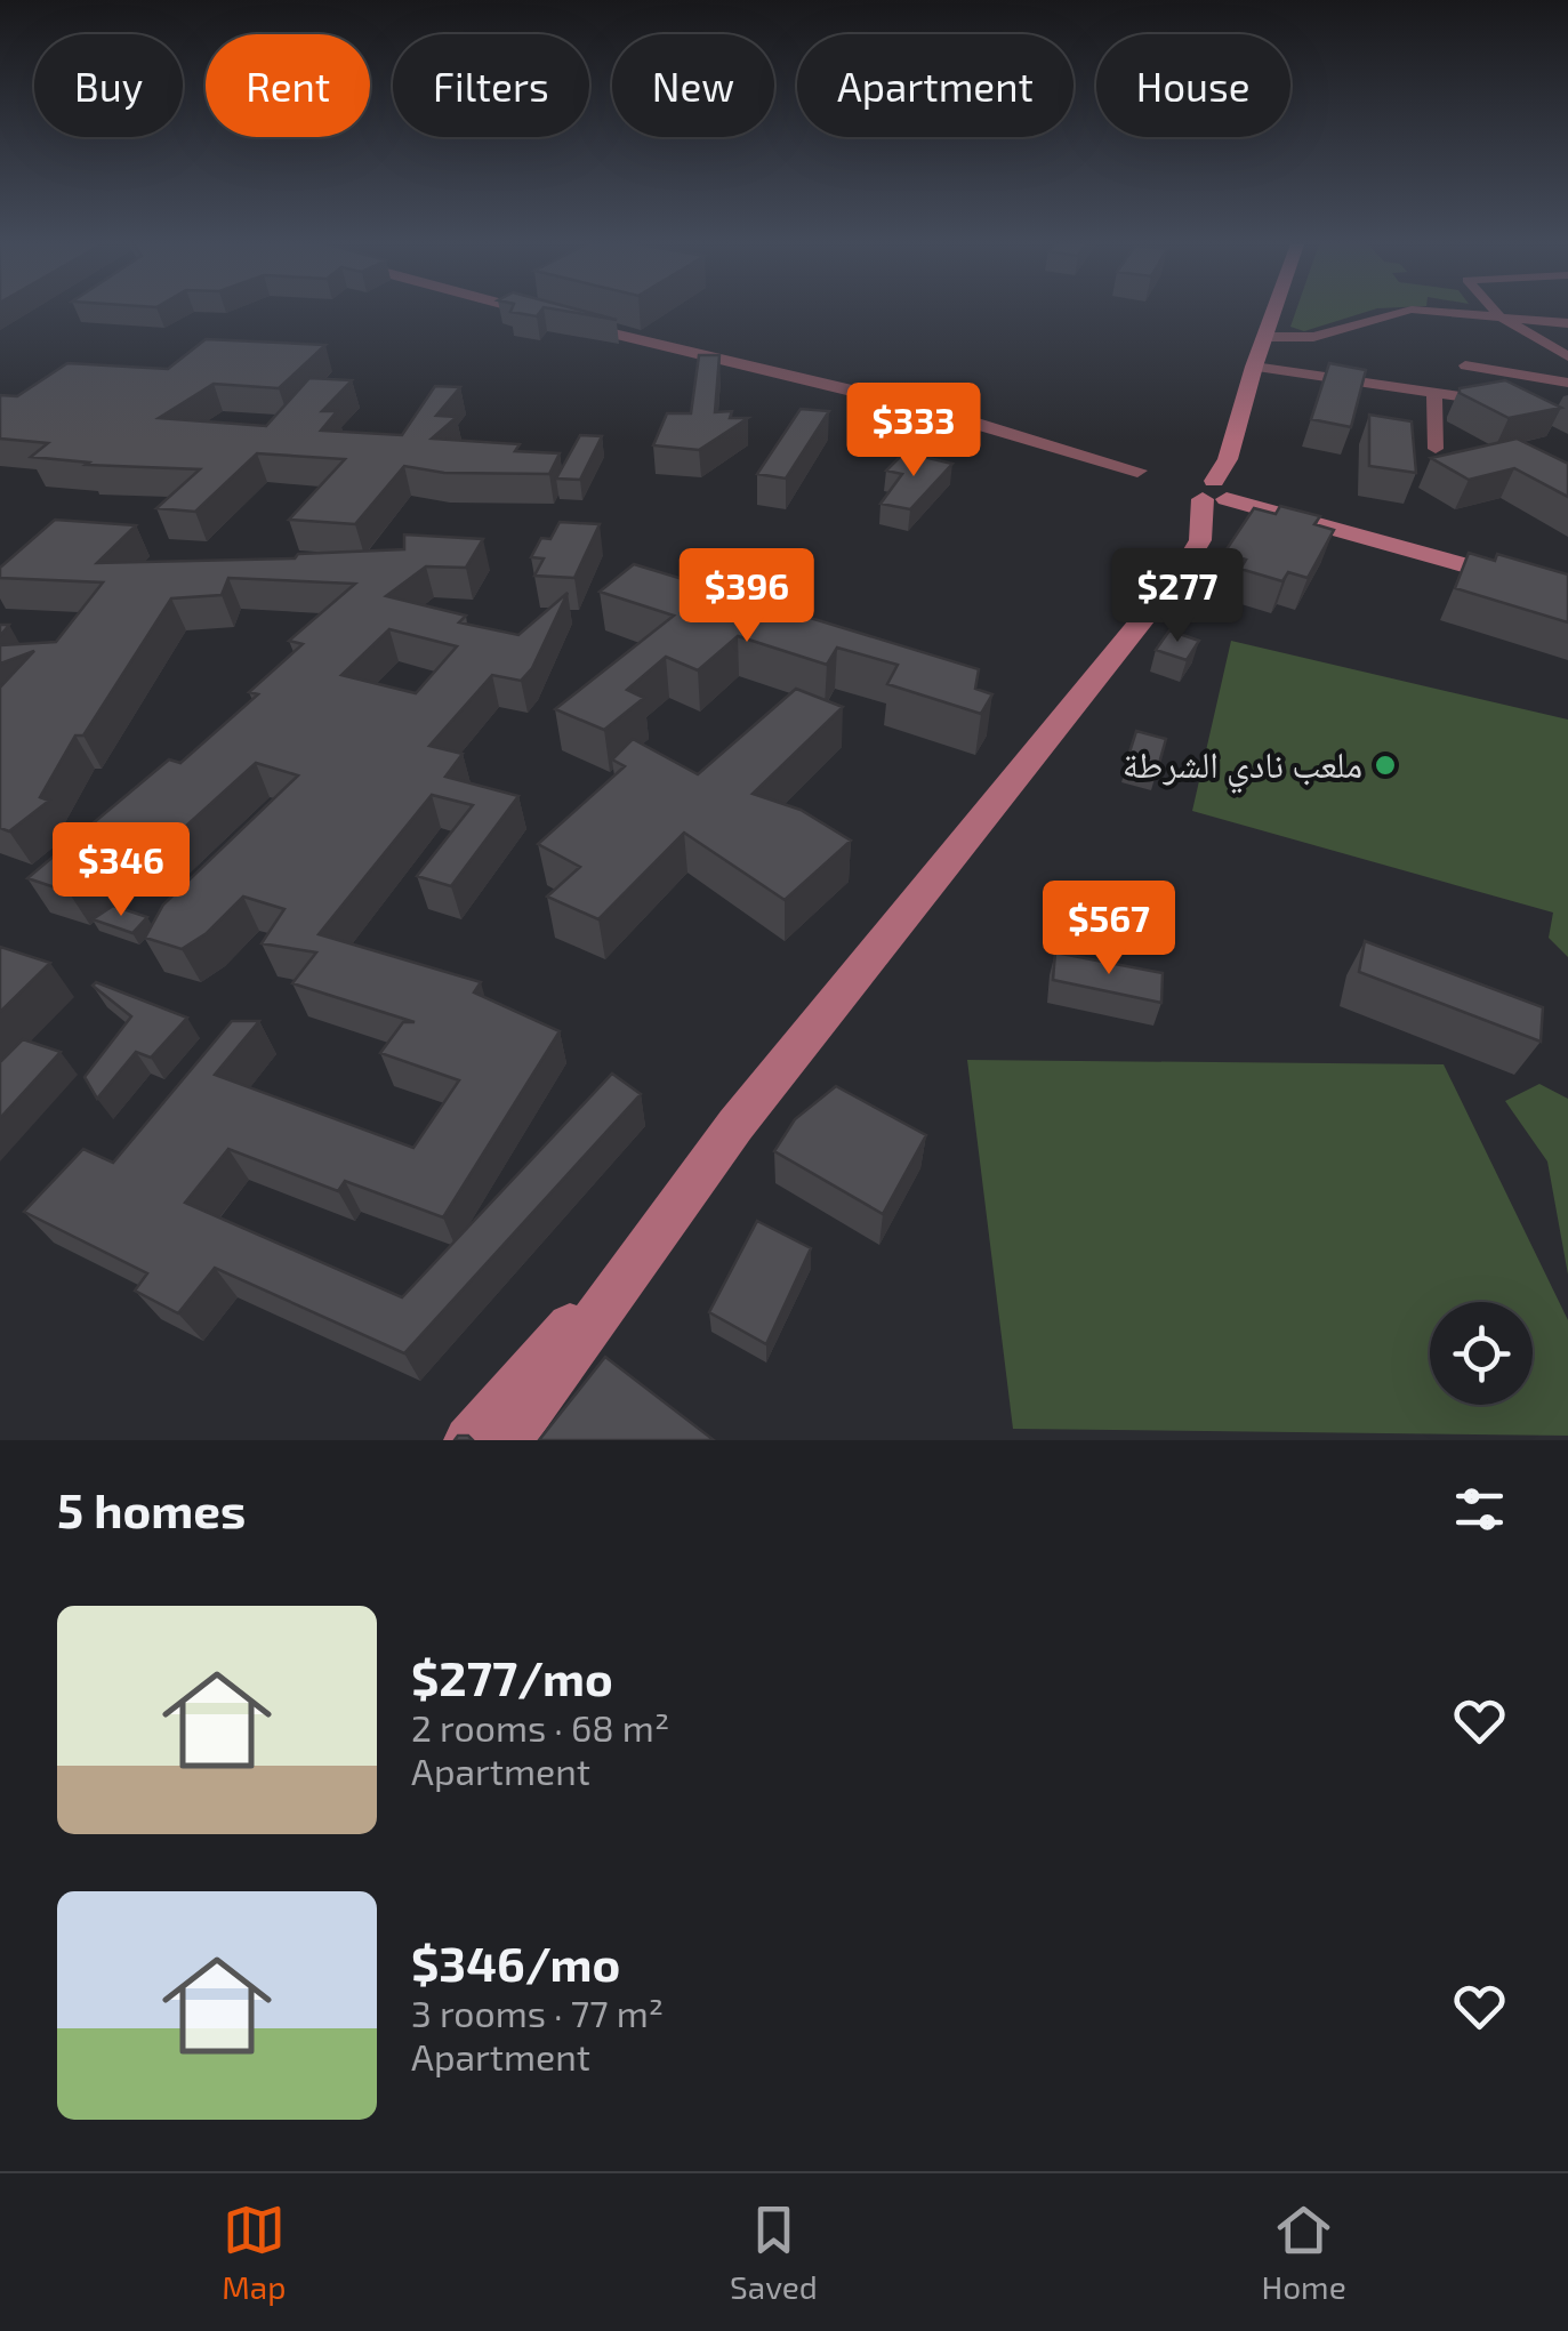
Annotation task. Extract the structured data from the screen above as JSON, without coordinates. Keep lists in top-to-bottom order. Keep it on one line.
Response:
{"places":["ملعب نادي الشرطة"],"page":{"chip":["Buy","Rent","Filters","New","Apartment","House"],"price":["$333","$396","$277","$346","$567"],"heading":"5 homes","list":[{"name":"$277/mo","note":"2 rooms · 68 m² · Apartment"},{"name":"$346/mo","note":"3 rooms · 77 m² · Apartment"}],"tabs":["Map","Saved","Home"]}}
